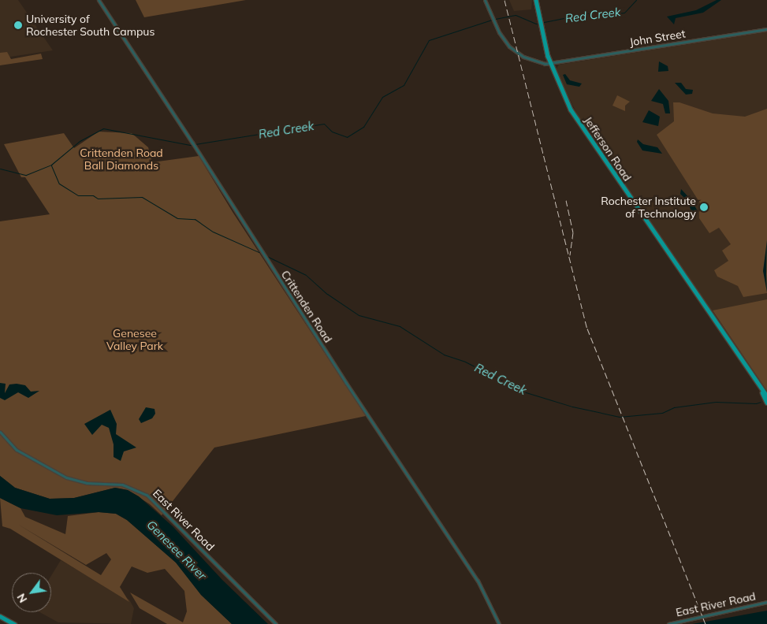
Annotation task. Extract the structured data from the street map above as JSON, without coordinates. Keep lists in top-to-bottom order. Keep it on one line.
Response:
{"streets":{"main road":["Jefferson Road"],"street":["John Street","Crittenden Road","East River Road"]},"crossings":[["John Street","Jefferson Road"]],"water":["Red Creek","Genesee River"],"parks":["Crittenden Road Ball Diamonds","Genesee Valley Park"],"places":["University of Rochester South Campus","Rochester Institute of Technology"],"north":"bottom left"}
